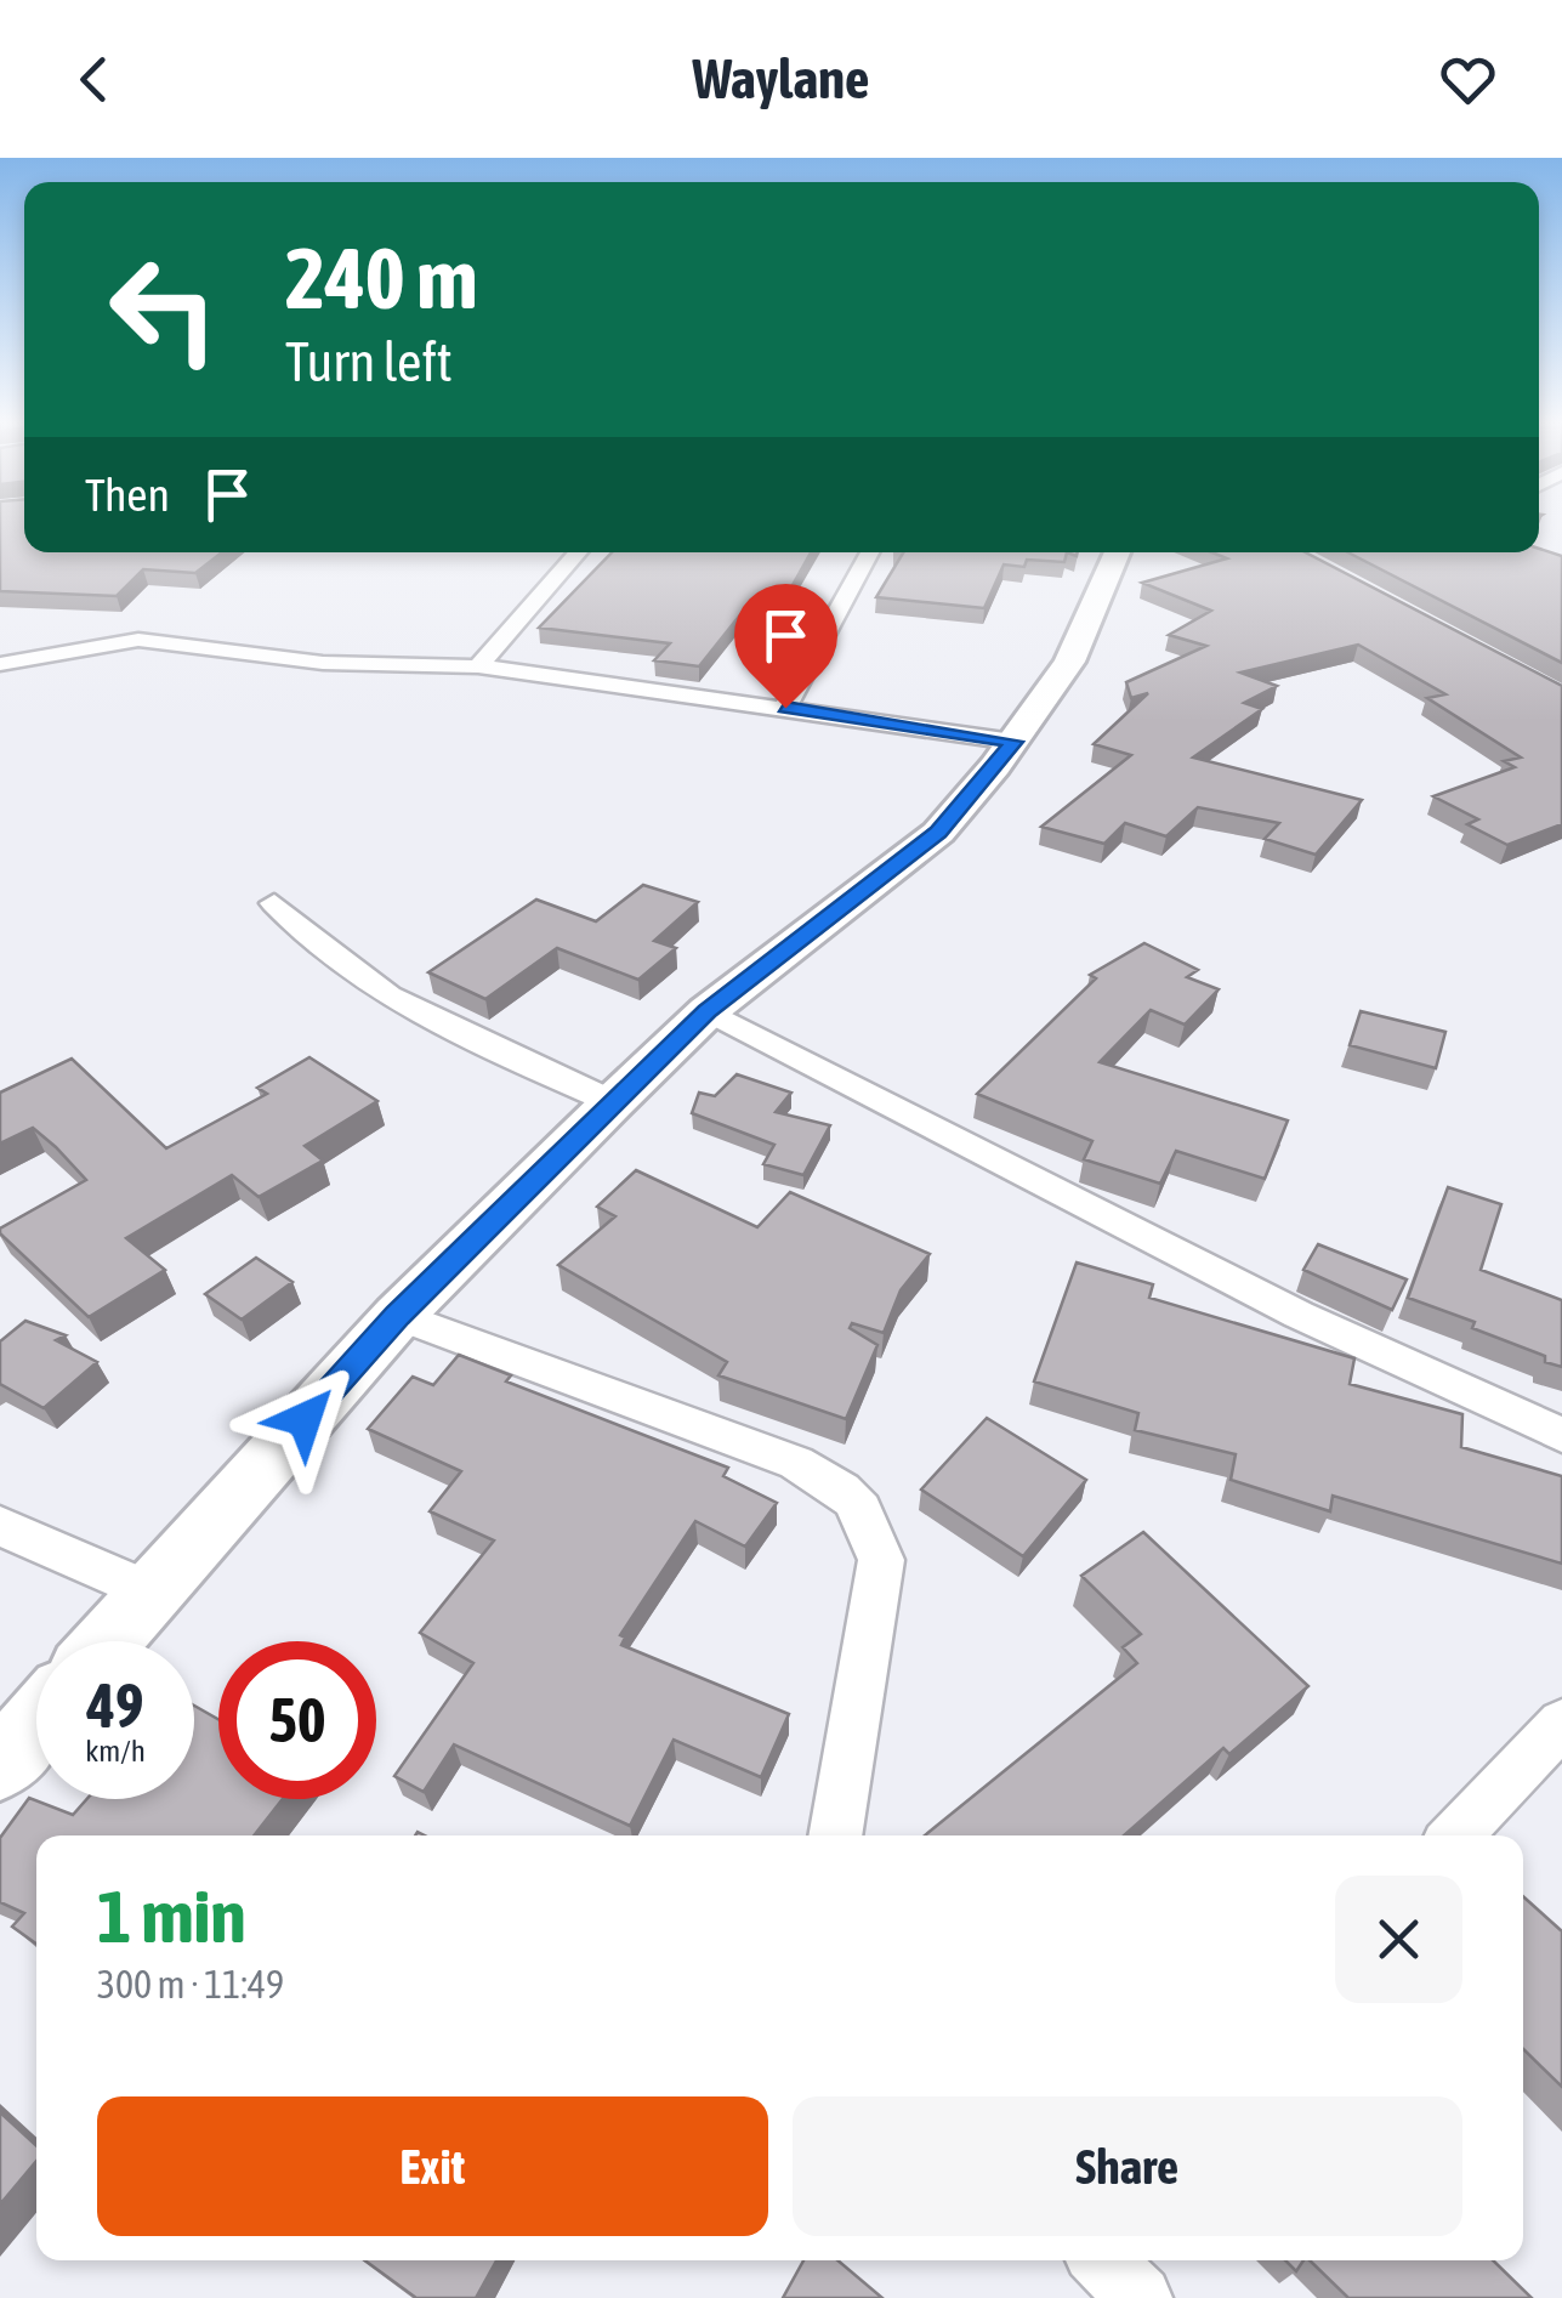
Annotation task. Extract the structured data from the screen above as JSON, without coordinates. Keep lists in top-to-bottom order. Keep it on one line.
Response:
{"page":{"header":"Waylane","turn":["240 m","Turn left"],"then":"Then","speed":"49 km/h","limit":"50","heading":["1 min","300 m · 11:49"],"buttons":["Exit","Share"]}}
